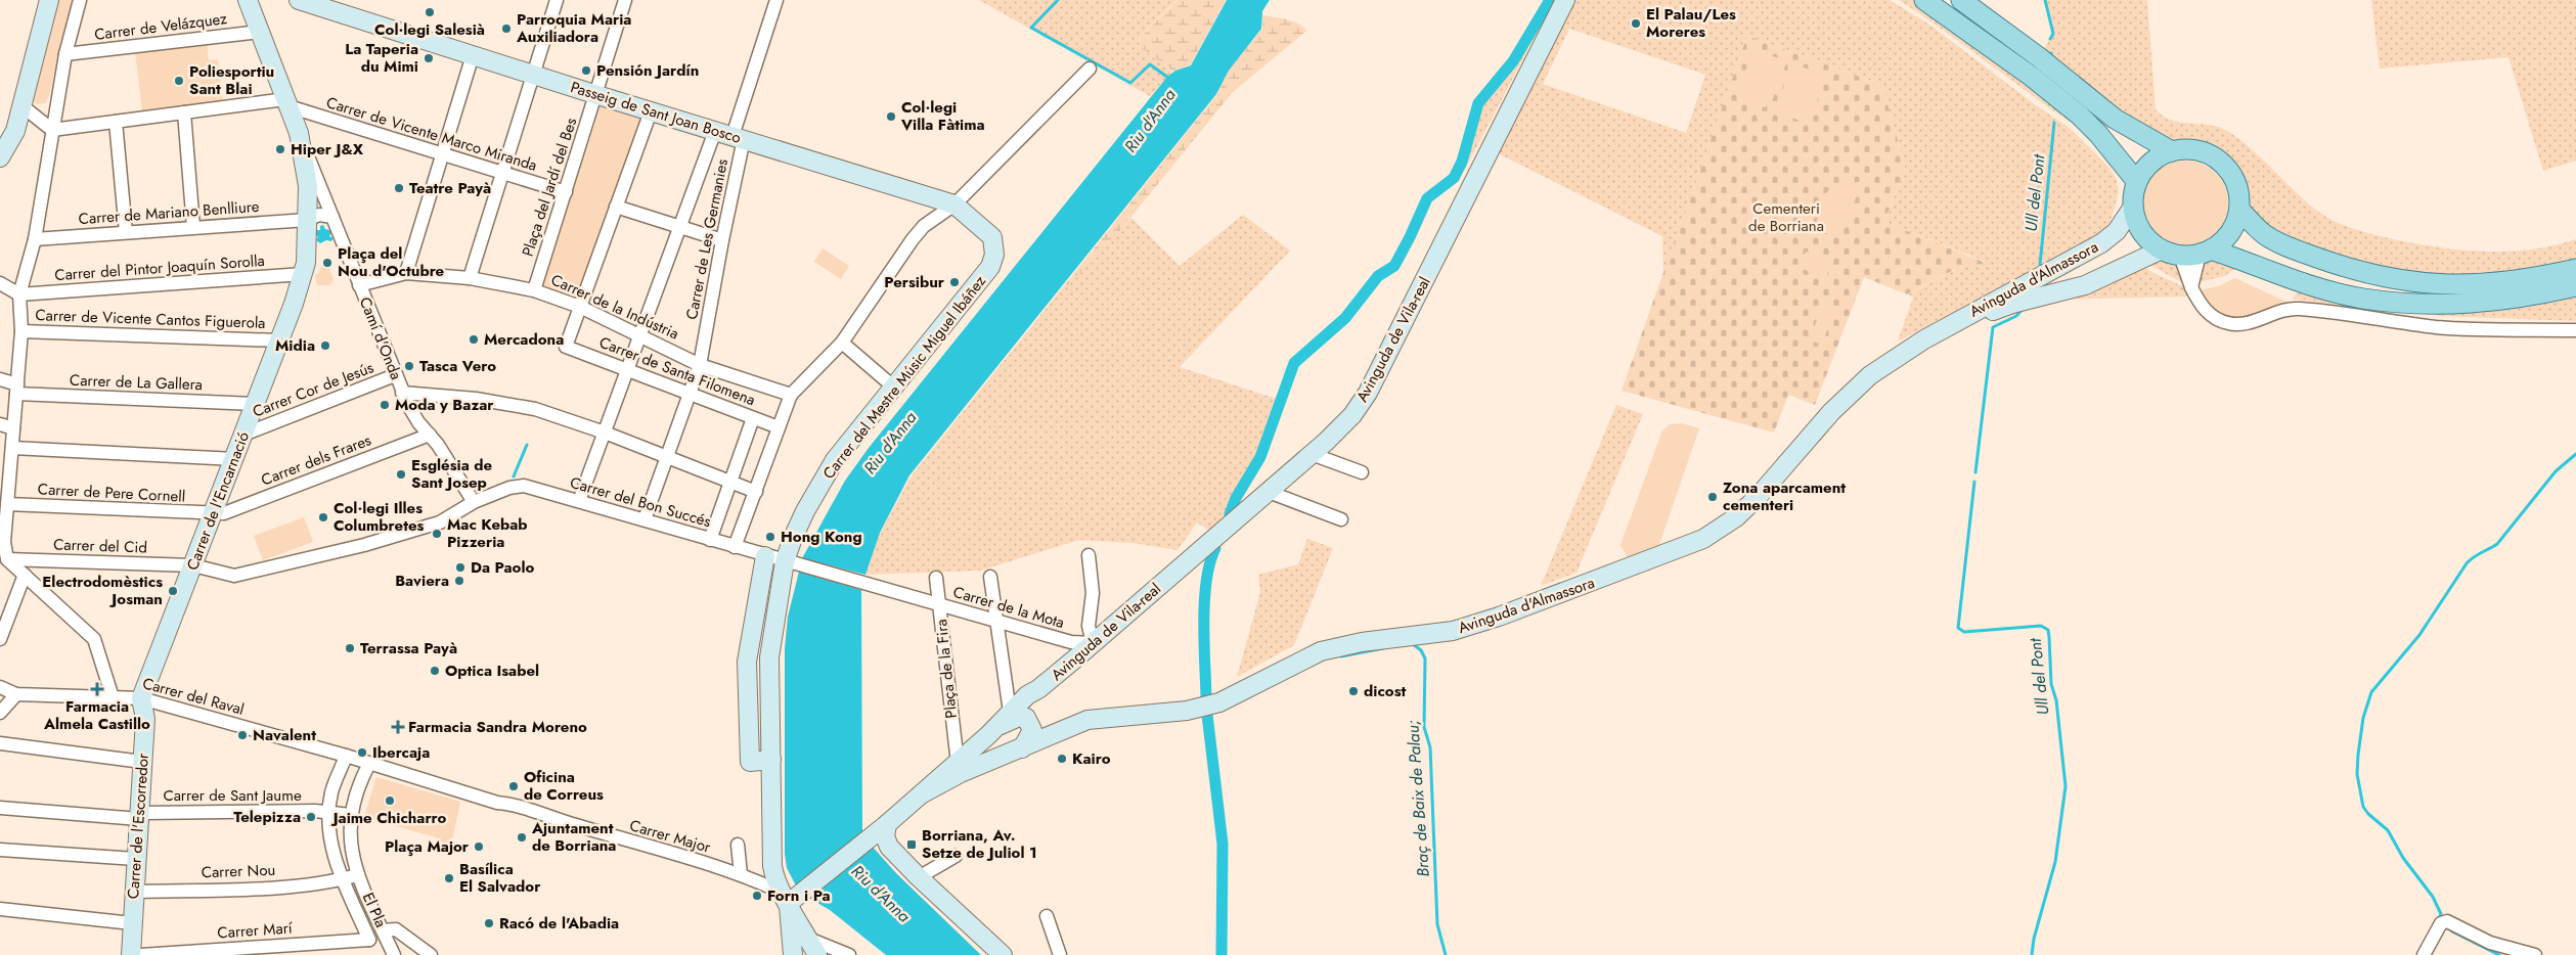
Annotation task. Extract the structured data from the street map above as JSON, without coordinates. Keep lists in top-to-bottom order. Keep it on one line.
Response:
{"streets":{"street":["Carrer de Velázquez","Passeig de Sant Joan Bosco","Carrer de Vicente Marco Miranda","Plaça del Jardí del Bes","Carrer de Mariano Benlliure","Carrer de Les Germanies","Carrer del Pintor Joaquín Sorolla","Avinguda d'Almassora","Carrer de la Indústria","Carrer de Vicente Cantos Figuerola","Camí d'Onda","Avinguda de Vila-real","Carrer de Santa Filomena","Carrer del Mestre Músic Miguel Ibáñez","Carrer de La Gallera","Carrer Cor de Jesús","Carrer dels Frares","Carrer de Pere Cornell","Carrer de l'Encarnació","Carrer del Bon Succés","Carrer del Cid","Carrer de la Mota","Plaça de la Fira","Carrer del Raval","Carrer de Sant Jaume","Carrer de l'Escorredor","Carrer Major","Carrer Nou","El Pla","Carrer Marí"]},"crossings":[["Carrer de Velázquez","Camí d'Onda"],["Passeig de Sant Joan Bosco","Plaça del Jardí del Bes"],["Passeig de Sant Joan Bosco","Carrer de Les Germanies"],["Passeig de Sant Joan Bosco","Carrer del Mestre Músic Miguel Ibáñez"],["Carrer de Vicente Marco Miranda","Plaça del Jardí del Bes"],["Carrer de Vicente Marco Miranda","Camí d'Onda"],["Plaça del Jardí del Bes","Carrer de la Indústria"],["Carrer de Mariano Benlliure","Camí d'Onda"],["Carrer de Les Germanies","Carrer de la Indústria"],["Carrer de Les Germanies","Carrer de Santa Filomena"],["Carrer de Les Germanies","Carrer del Bon Succés"],["Carrer del Pintor Joaquín Sorolla","Carrer de l'Encarnació"],["Avinguda d'Almassora","Avinguda de Vila-real"],["Avinguda d'Almassora","Plaça de la Fira"],["Carrer de la Indústria","Camí d'Onda"],["Carrer de la Indústria","Carrer de Santa Filomena"],["Carrer de Vicente Cantos Figuerola","Carrer de l'Encarnació"],["Camí d'Onda","Carrer Cor de Jesús"],["Camí d'Onda","Carrer dels Frares"],["Camí d'Onda","Carrer del Bon Succés"],["Avinguda de Vila-real","Carrer de la Mota"],["Avinguda de Vila-real","Plaça de la Fira"],["Carrer del Mestre Músic Miguel Ibáñez","Carrer del Bon Succés"],["Carrer del Mestre Músic Miguel Ibáñez","Plaça de la Fira"],["Carrer del Mestre Músic Miguel Ibáñez","Carrer Major"],["Carrer de La Gallera","Carrer de l'Encarnació"],["Carrer Cor de Jesús","Carrer de l'Encarnació"],["Carrer dels Frares","Carrer de Pere Cornell"],["Carrer dels Frares","Carrer de l'Encarnació"],["Carrer de Pere Cornell","Carrer de l'Encarnació"],["Carrer de l'Encarnació","Carrer del Bon Succés"],["Carrer de l'Encarnació","Carrer del Cid"],["Carrer de l'Encarnació","Carrer del Raval"],["Carrer de l'Encarnació","Carrer de l'Escorredor"],["Carrer del Bon Succés","Carrer del Cid"],["Carrer del Bon Succés","Plaça de la Fira"],["Carrer de la Mota","Plaça de la Fira"],["Carrer del Raval","Carrer de l'Escorredor"],["Carrer del Raval","El Pla"],["Carrer de Sant Jaume","Carrer de l'Escorredor"],["Carrer de Sant Jaume","El Pla"],["Carrer de l'Escorredor","Carrer Nou"],["Carrer Major","El Pla"],["Carrer Nou","El Pla"],["El Pla","Carrer Marí"]],"water":["Riu d'Anna","Ull del Pont","Braç de Baix de Palau;"],"parks":["Cementeri de Borriana"],"places":{"other":["Col·legi Salesià","El Palau/Les Moreres","Parroquia Maria Auxiliadora","La Taperia du Mimi","Pensión Jardín","Poliesportiu Sant Blai","Col·legi Villa Fàtima","Hiper J&X","Teatre Payà","Plaça del Nou d'Octubre","Persibur","Mercadona","Midia","Tasca Vero","Moda y Bazar","Església de Sant Josep","Zona aparcament cementeri","Col·legi Illes Columbretes","Mac Kebab Pizzeria","Hong Kong","Da Paolo","Baviera","Electrodomèstics Josman","Terrassa Payà","Optica Isabel","dicost","Navalent","Ibercaja","Kairo","Oficina de Correus","Jaime Chicharro","Telepizza","Ajuntament de Borriana","Plaça Major","Basílica El Salvador","Forn i Pa","Racó de l'Abadia"],"health":["Farmacia Almela Castillo","Farmacia Sandra Moreno"],"transit":["Borriana, Av. Setze de Juliol 1"]}}
